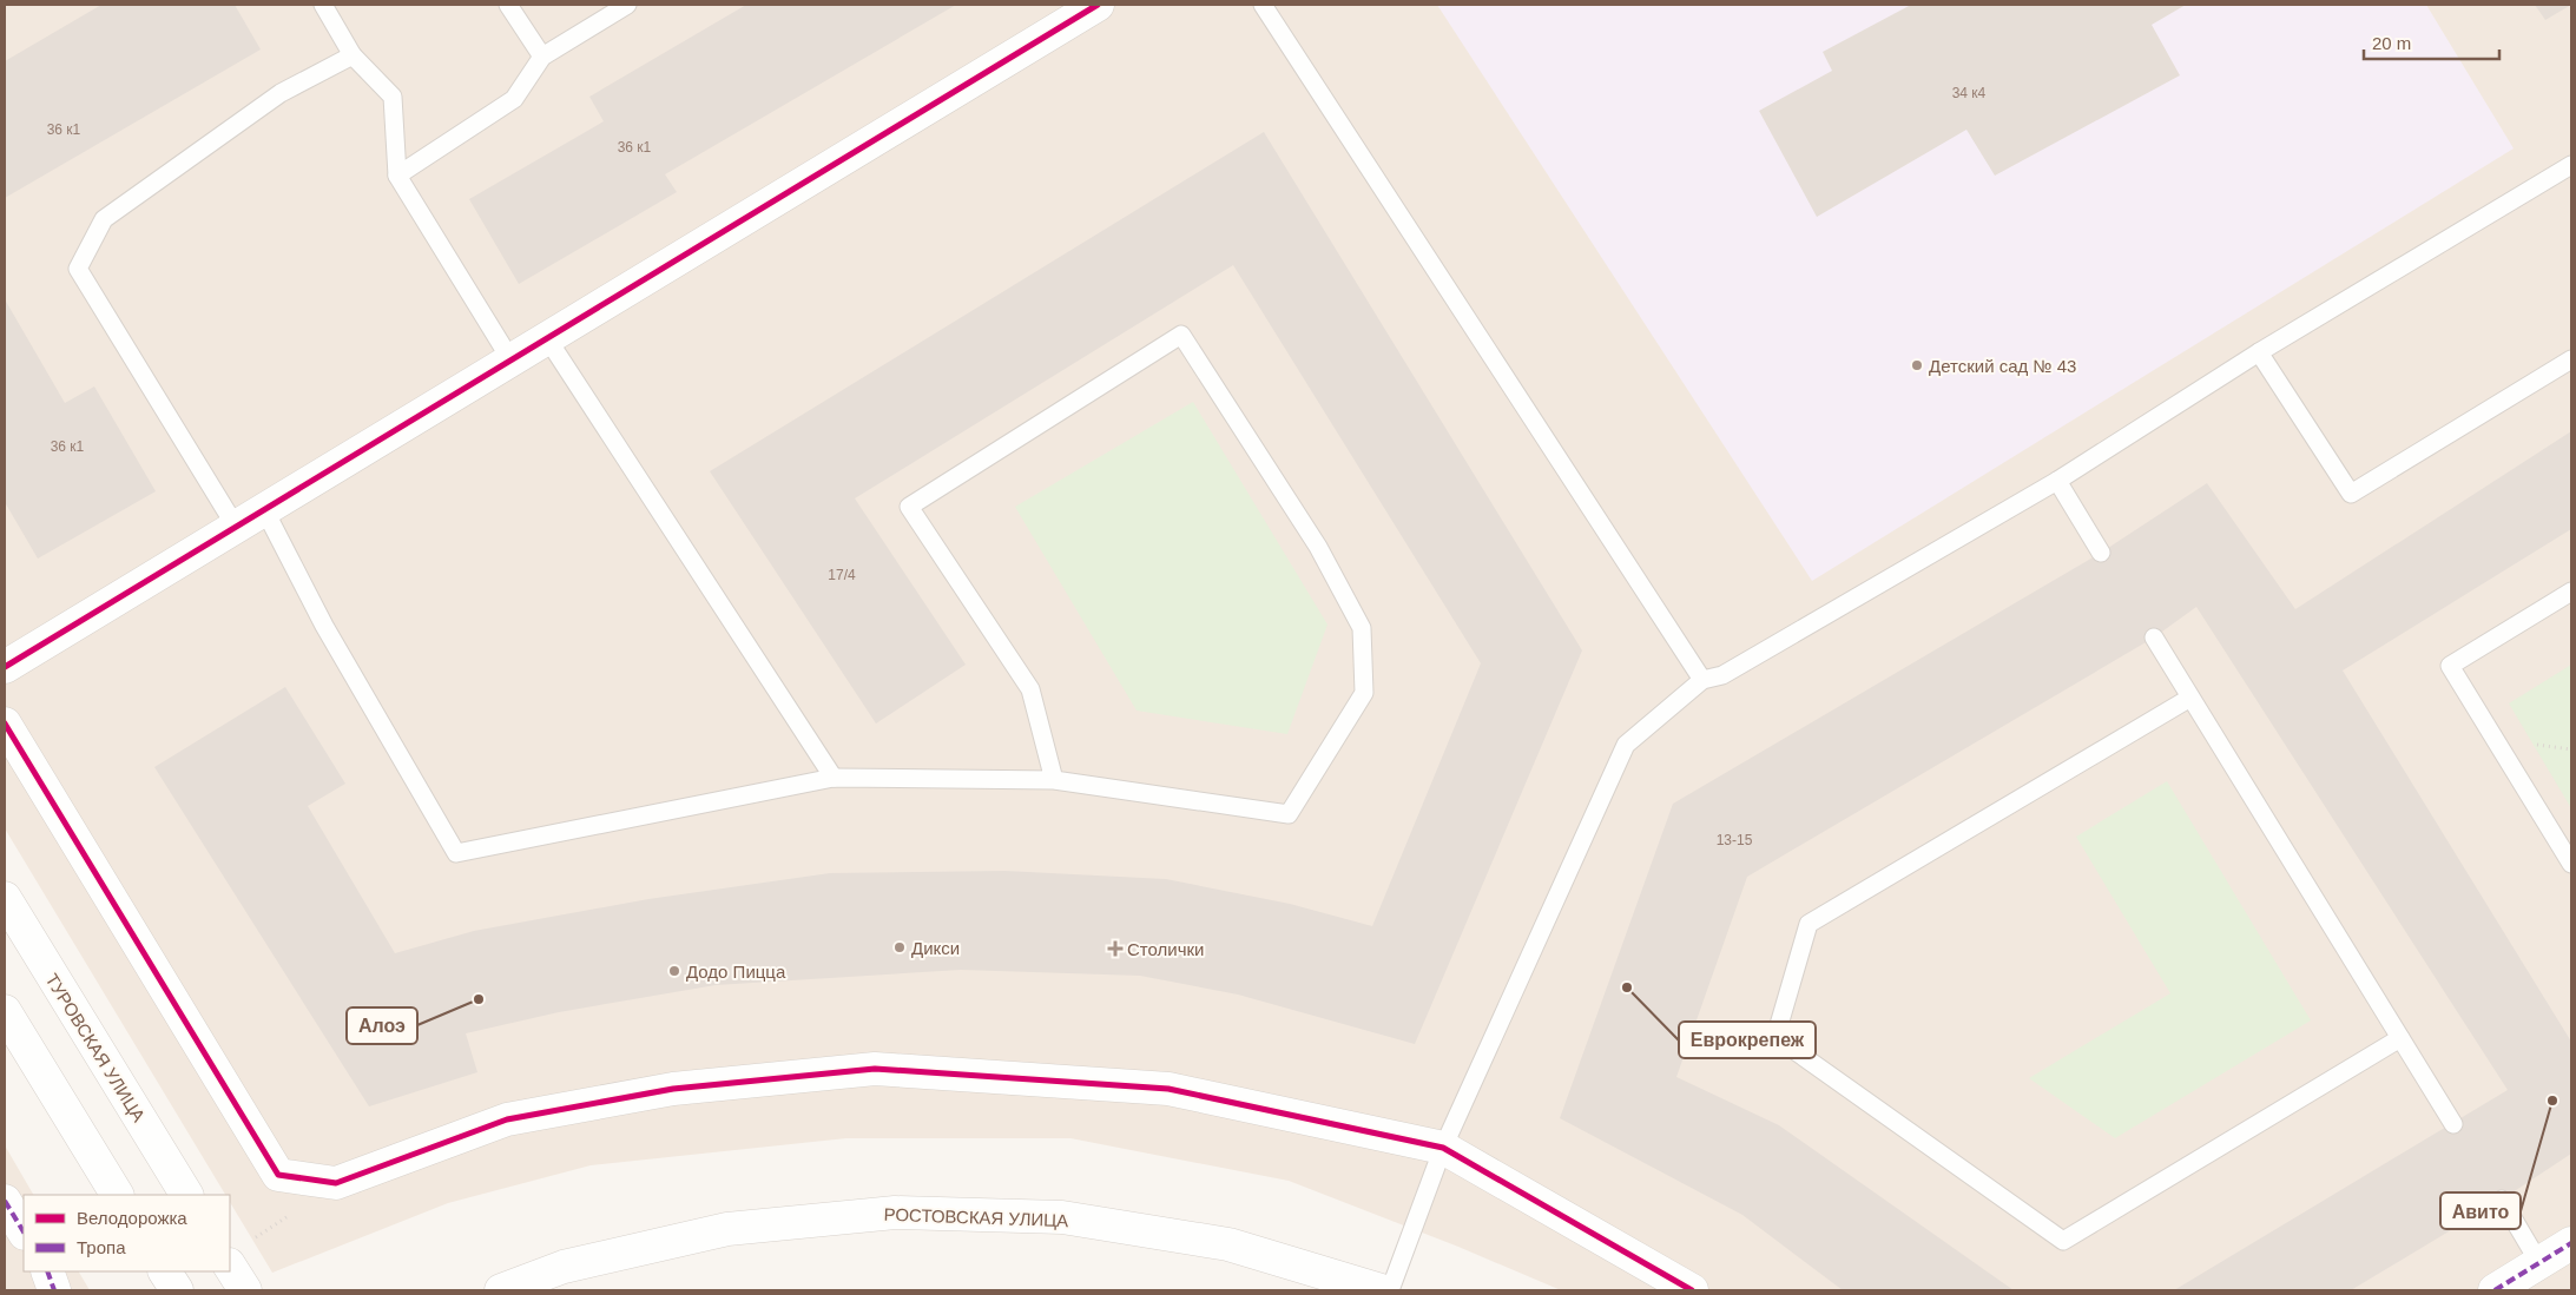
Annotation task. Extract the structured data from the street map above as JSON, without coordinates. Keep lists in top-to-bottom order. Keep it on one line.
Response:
{"streets":{"street":["ТУРОВСКАЯ УЛИЦА","РОСТОВСКАЯ УЛИЦА"]},"places":{"other":["Детский сад № 43","Дикси","Додо Пицца","Еврокрепеж","Алоэ","Авито"],"health":["Столички"]},"house_numbers":["34 к4","36 к1","36 к1","36 к1","17/4","13-15"],"legend":["Велодорожка","Тропа"],"scale_bar":"20 m"}
